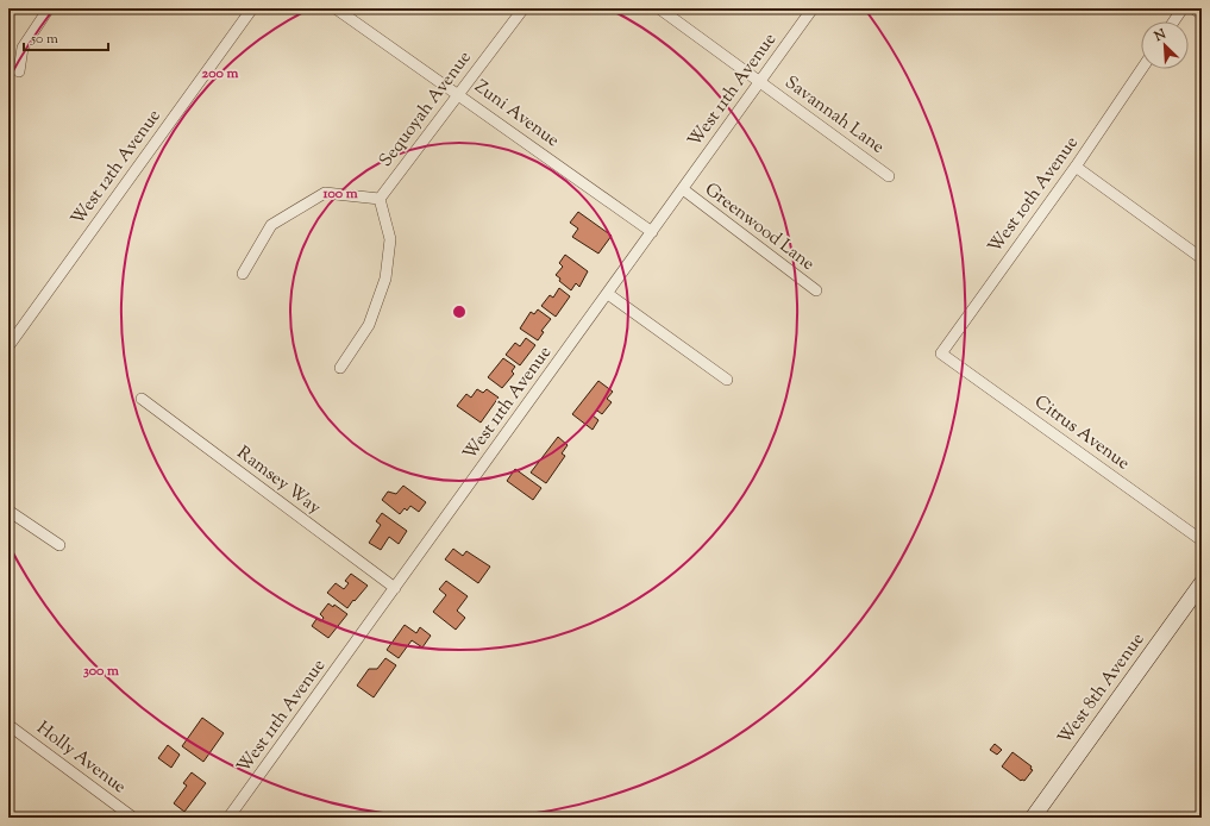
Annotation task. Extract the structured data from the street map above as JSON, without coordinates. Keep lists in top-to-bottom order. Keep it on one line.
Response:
{"streets":{"street":["West 11th Avenue","Sequoyah Avenue","Zuni Avenue","Savannah Lane","West 12th Avenue","West 10th Avenue","Greenwood Lane","Citrus Avenue","Ramsey Way","West 8th Avenue","Holly Avenue"]},"crossings":[["West 11th Avenue","Zuni Avenue"],["West 11th Avenue","Savannah Lane"],["West 11th Avenue","Greenwood Lane"],["West 11th Avenue","Ramsey Way"],["Sequoyah Avenue","Zuni Avenue"],["West 10th Avenue","Citrus Avenue"]],"scale_bar":"50 m","north":"top left","rings":["200 m","100 m","300 m"]}
